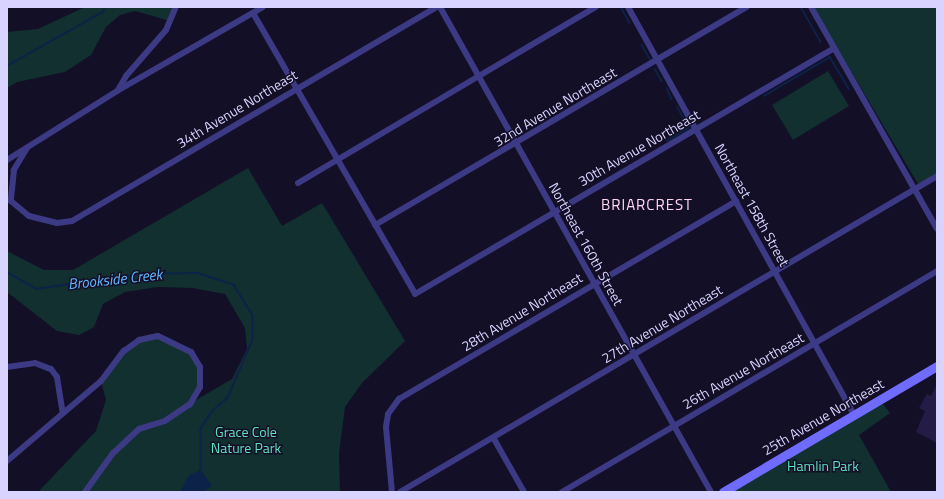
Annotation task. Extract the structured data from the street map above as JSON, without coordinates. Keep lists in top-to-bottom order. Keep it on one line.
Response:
{"streets":{"street":["32nd Avenue Northeast","34th Avenue Northeast","30th Avenue Northeast","Northeast 158th Street","Northeast 160th Street","28th Avenue Northeast","27th Avenue Northeast","26th Avenue Northeast","25th Avenue Northeast"]},"crossings":[["32nd Avenue Northeast","30th Avenue Northeast"],["32nd Avenue Northeast","Northeast 158th Street"],["32nd Avenue Northeast","Northeast 160th Street"],["30th Avenue Northeast","Northeast 158th Street"],["30th Avenue Northeast","Northeast 160th Street"],["Northeast 158th Street","28th Avenue Northeast"],["Northeast 158th Street","27th Avenue Northeast"],["Northeast 158th Street","26th Avenue Northeast"],["Northeast 158th Street","25th Avenue Northeast"],["Northeast 160th Street","28th Avenue Northeast"],["Northeast 160th Street","27th Avenue Northeast"],["Northeast 160th Street","26th Avenue Northeast"]],"districts":["BRIARCREST"],"water":["Brookside Creek"],"parks":["Grace Cole Nature Park","Hamlin Park"]}
